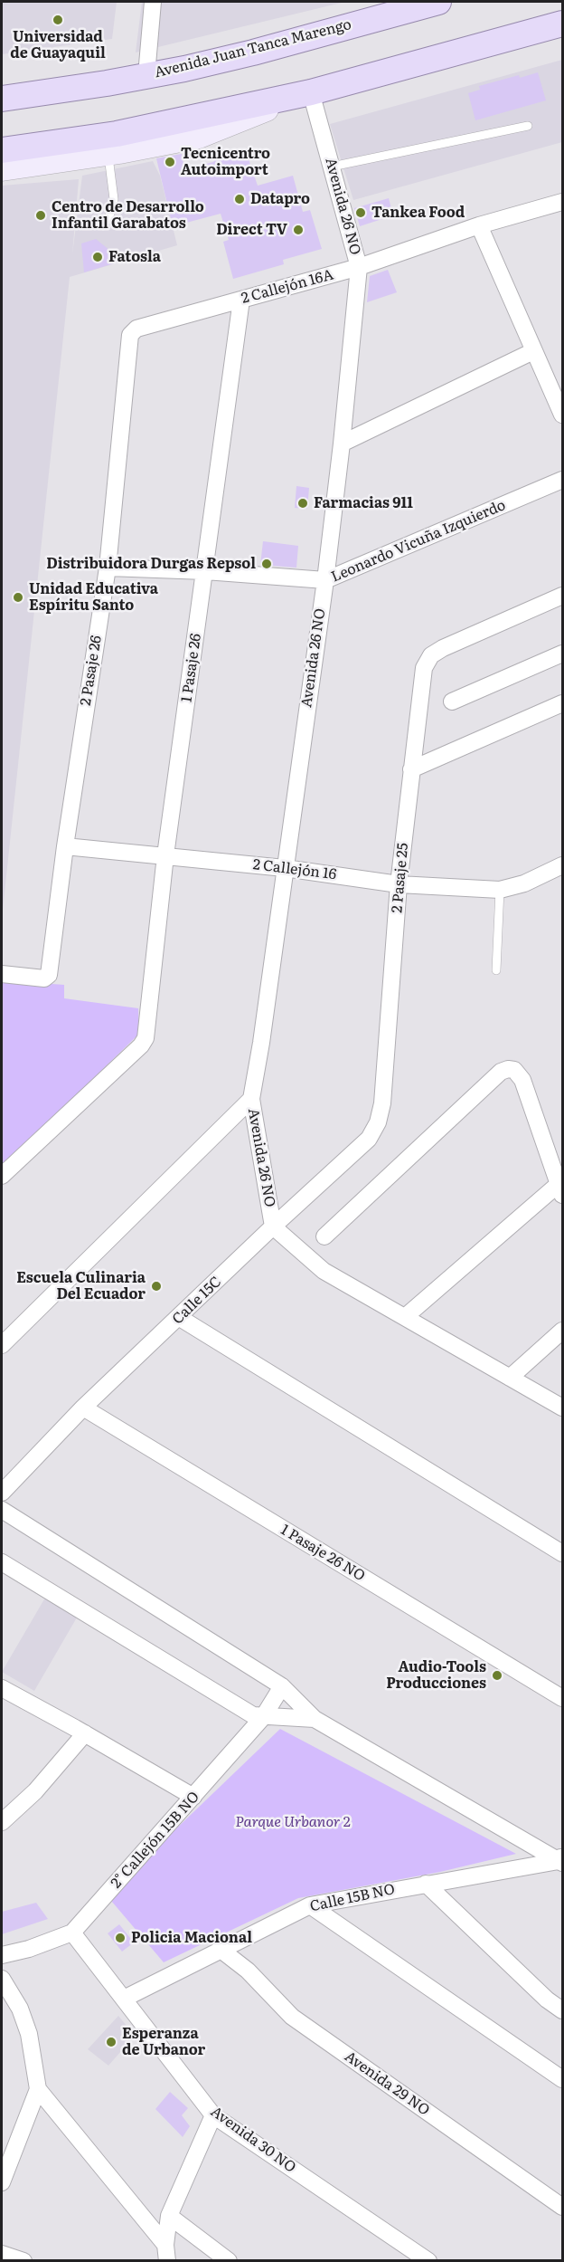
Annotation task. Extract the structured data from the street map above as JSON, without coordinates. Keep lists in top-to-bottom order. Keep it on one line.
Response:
{"streets":{"main road":["Avenida Juan Tanca Marengo"],"street":["Avenida 26 NO","2 Callejón 16A","Leonardo Vicuña Izquierdo","1 Pasaje 26","2 Pasaje 26","2 Callejón 16","2 Pasaje 25","Calle 15C","1 Pasaje 26 NO","2° Callejón 15B NO","Calle 15B NO","Avenida 29 NO","Avenida 30 NO"]},"crossings":[["Avenida 26 NO","2 Callejón 16A"],["Avenida 26 NO","Leonardo Vicuña Izquierdo"],["Avenida 26 NO","2 Callejón 16"],["Avenida 26 NO","Calle 15C"],["2 Callejón 16A","1 Pasaje 26"],["2 Callejón 16A","2 Pasaje 26"],["Leonardo Vicuña Izquierdo","1 Pasaje 26"],["Leonardo Vicuña Izquierdo","2 Pasaje 26"],["1 Pasaje 26","2 Callejón 16"],["2 Pasaje 26","2 Callejón 16"],["2 Callejón 16","2 Pasaje 25"],["2 Pasaje 25","Calle 15C"],["Calle 15C","1 Pasaje 26 NO"],["2° Callejón 15B NO","Avenida 30 NO"],["Calle 15B NO","Avenida 29 NO"],["Calle 15B NO","Avenida 30 NO"]],"parks":["Parque Urbanor 2"],"places":["Universidad de Guayaquil","Tecnicentro Autoimport","Datapro","Tankea Food","Centro de Desarrollo Infantil Garabatos","Direct TV","Fatosla","Farmacias 911","Distribuidora Durgas Repsol","Unidad Educativa Espíritu Santo","Escuela Culinaria Del Ecuador","Audio-Tools Producciones","Policia Macional","Esperanza de Urbanor"]}
